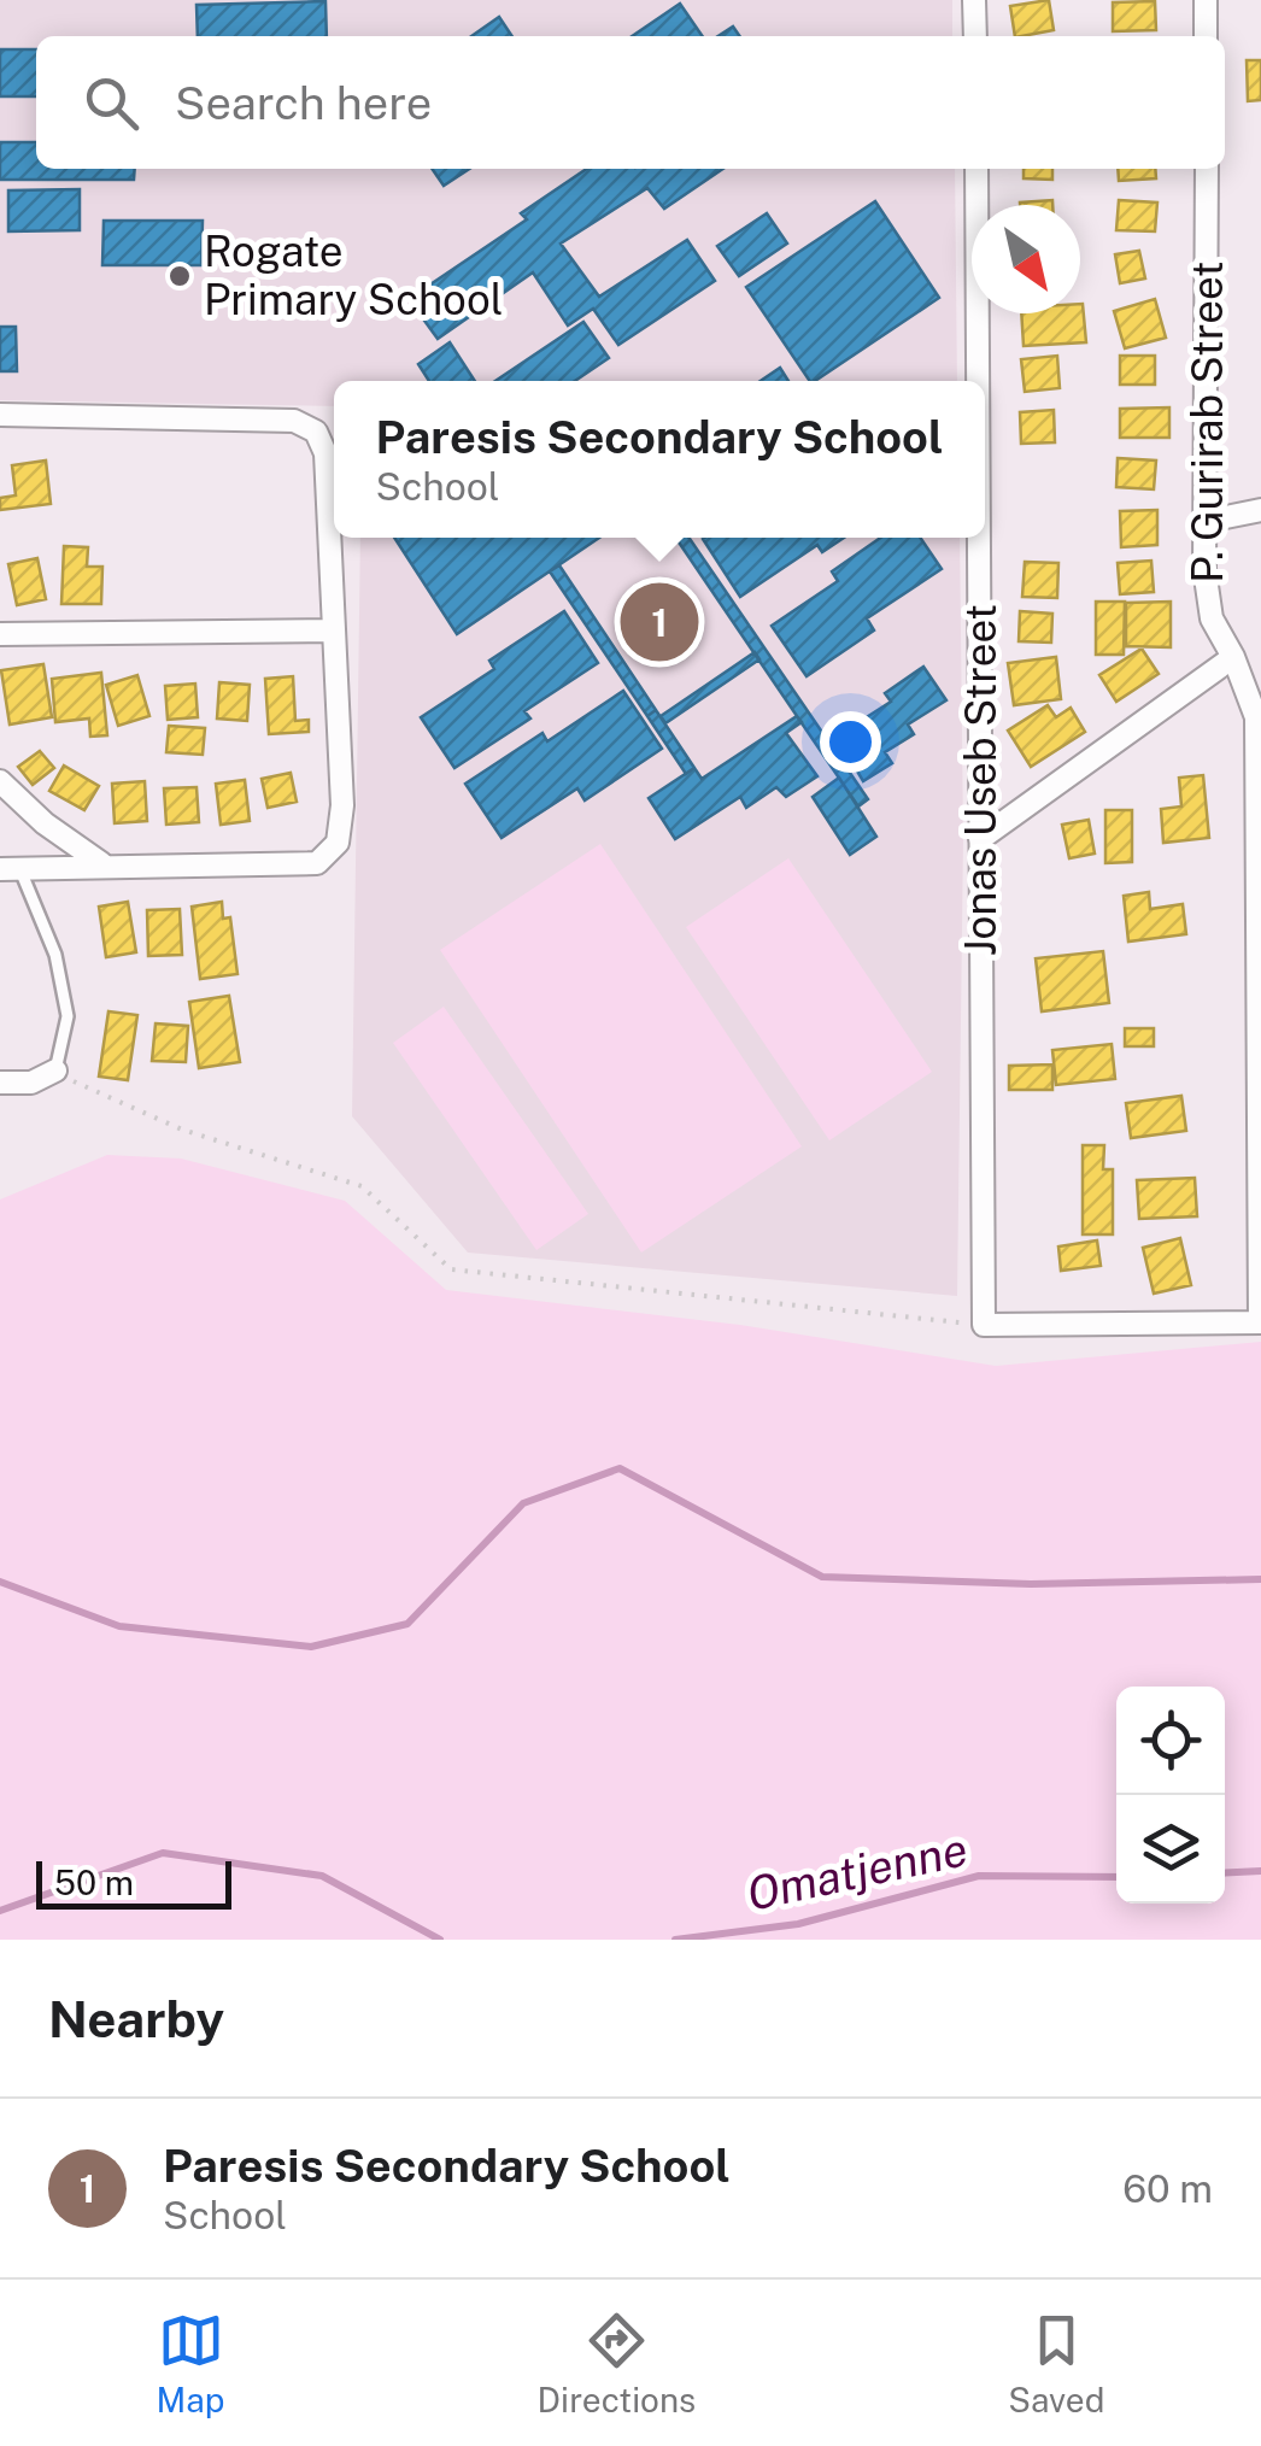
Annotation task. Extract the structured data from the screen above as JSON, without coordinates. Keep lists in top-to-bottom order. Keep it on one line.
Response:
{"streets":{"street":["P. Gurirab Street","Jonas Useb Street"]},"water":["Omatjenne"],"places":["Rogate Primary School"],"scale_bar":"50 m","north":"bottom right","page":{"search":"Search here","popup":["Paresis Secondary School","School"],"pins":"1","scale":"50 m","heading":"Nearby","list":[{"mark":"1","name":"Paresis Secondary School","note":"School","value":"60 m"}],"nav":["Map","Directions","Saved"]}}
